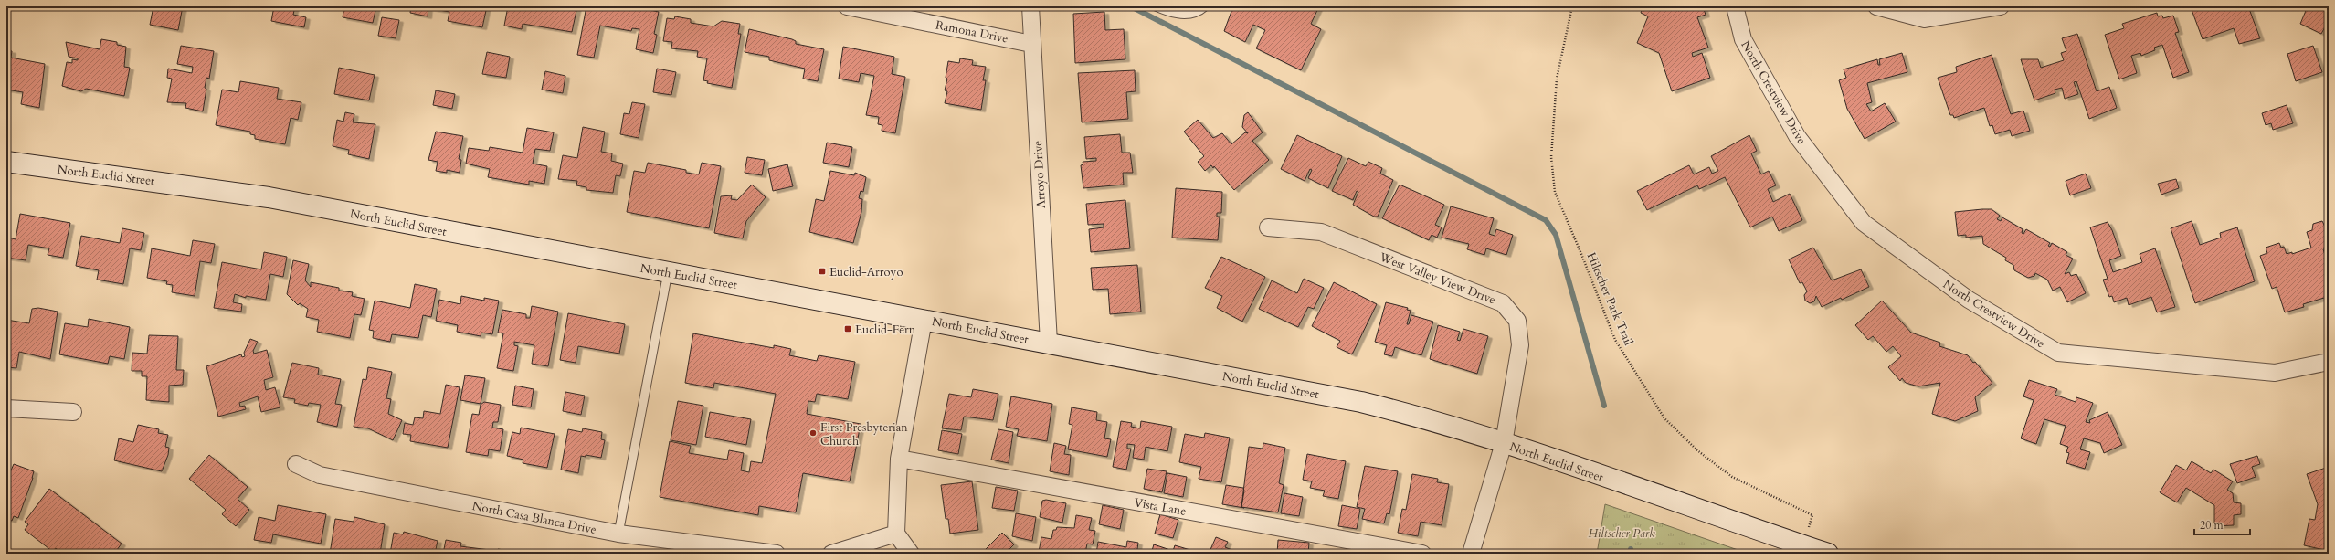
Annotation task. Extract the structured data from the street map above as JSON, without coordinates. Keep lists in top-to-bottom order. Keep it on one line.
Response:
{"streets":{"main road":["North Euclid Street"],"street":["Ramona Drive","North Crestview Drive","Arroyo Drive","West Valley View Drive","Vista Lane","North Casa Blanca Drive"],"path":["Hiltscher Park Trail"]},"crossings":[["Ramona Drive","Arroyo Drive"],["North Euclid Street","Arroyo Drive"],["North Euclid Street","West Valley View Drive"],["North Euclid Street","Hiltscher Park Trail"]],"parks":["Hiltscher Park"],"places":{"transit":["Euclid-Arroyo","Euclid-Fern"],"other":["First Presbyterian Church"]},"scale_bar":"20 m"}
